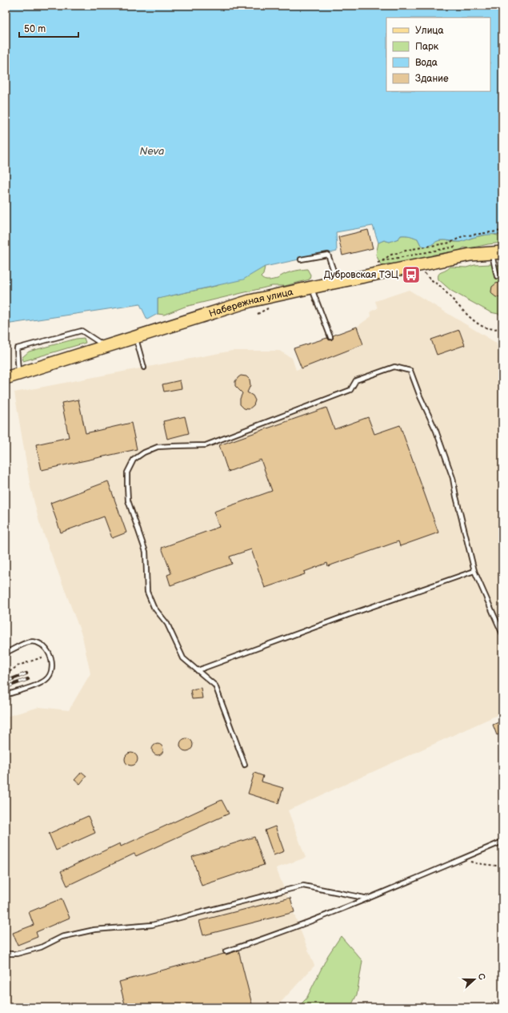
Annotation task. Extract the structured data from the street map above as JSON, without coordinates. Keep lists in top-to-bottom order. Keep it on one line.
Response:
{"streets":{"main road":["Набережная улица"]},"water":["Neva"],"places":{"bus stop":["Дубровская ТЭЦ"]},"legend":["Улица","Парк","Вода","Здание"],"scale_bar":"50 m","north":"right"}
